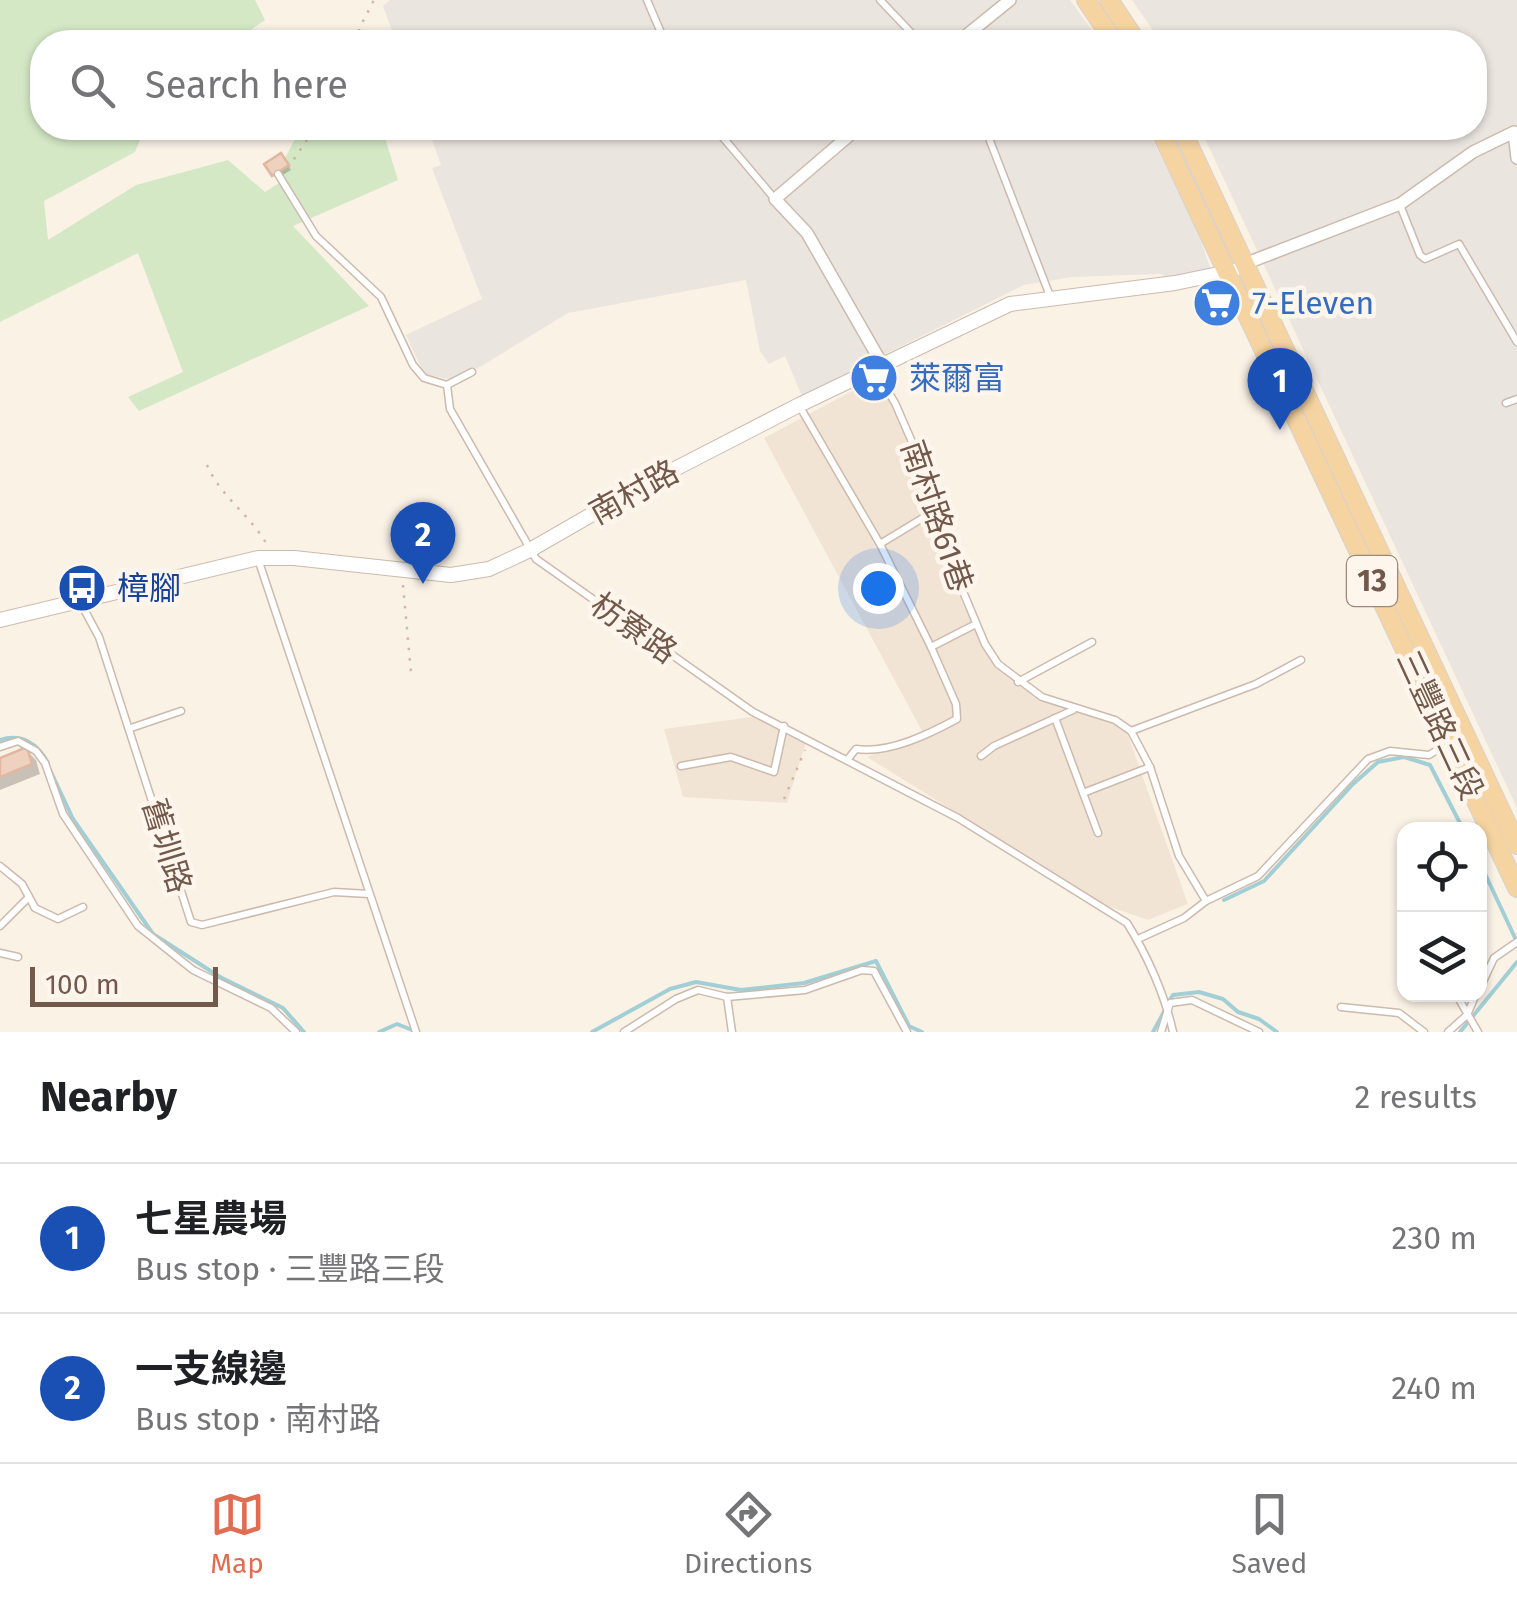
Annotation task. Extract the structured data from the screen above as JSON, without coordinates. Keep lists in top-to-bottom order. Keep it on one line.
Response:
{"streets":{"main road":["13","三豐路三段"],"street":["南村路"],"lane":["南村路61巷","枋寮路","舊圳路"]},"crossings":[["南村路","南村路61巷"],["南村路","枋寮路"],["南村路","三豐路三段"],["南村路","舊圳路"]],"places":{"supermarket":["7-Eleven","萊爾富"],"bus stop":["樟腳"]},"scale_bar":"100 m","page":{"search":"Search here","pins":["1","2"],"scale":"100 m","heading":["Nearby","2 results"],"list":[{"mark":"1","name":"七星農場","note":"Bus stop · 三豐路三段","value":"230 m"},{"mark":"2","name":"一支線邊","note":"Bus stop · 南村路","value":"240 m"}],"nav":["Map","Directions","Saved"]}}
